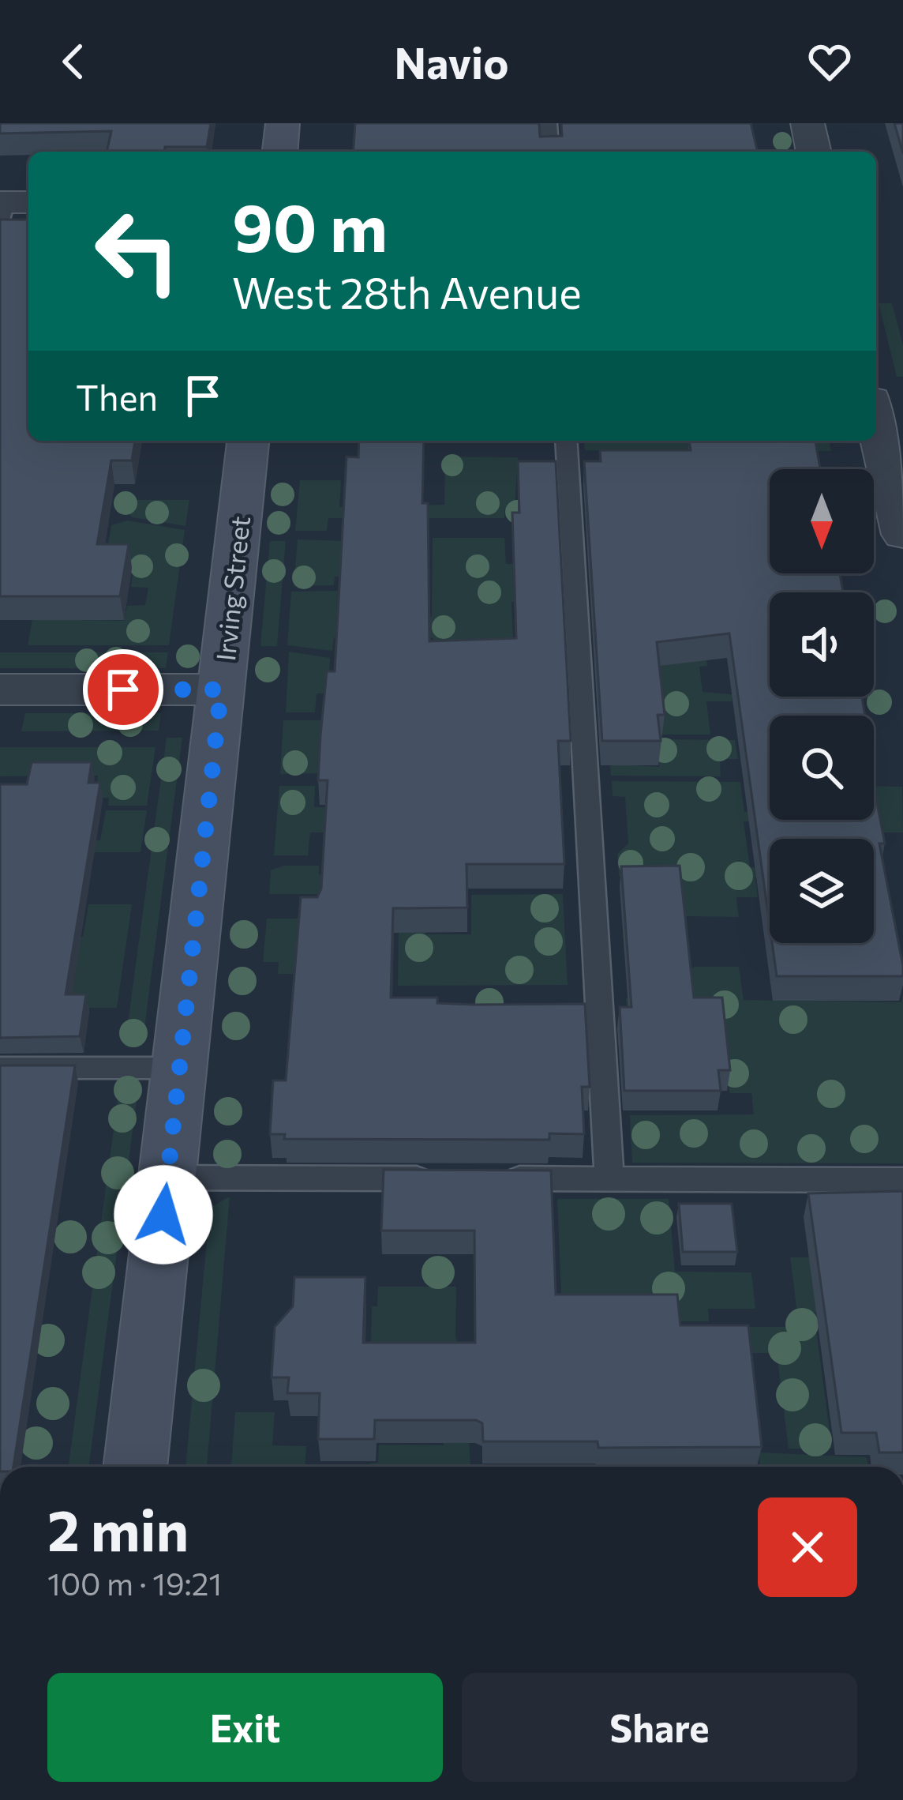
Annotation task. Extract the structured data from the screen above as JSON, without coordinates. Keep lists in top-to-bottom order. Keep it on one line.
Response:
{"streets":{"street":["Irving Street"]},"north":"bottom","page":{"header":"Navio","turn":["90 m","West 28th Avenue"],"then":"Then","heading":["2 min","100 m · 19:21"],"buttons":["Exit","Share"]}}
